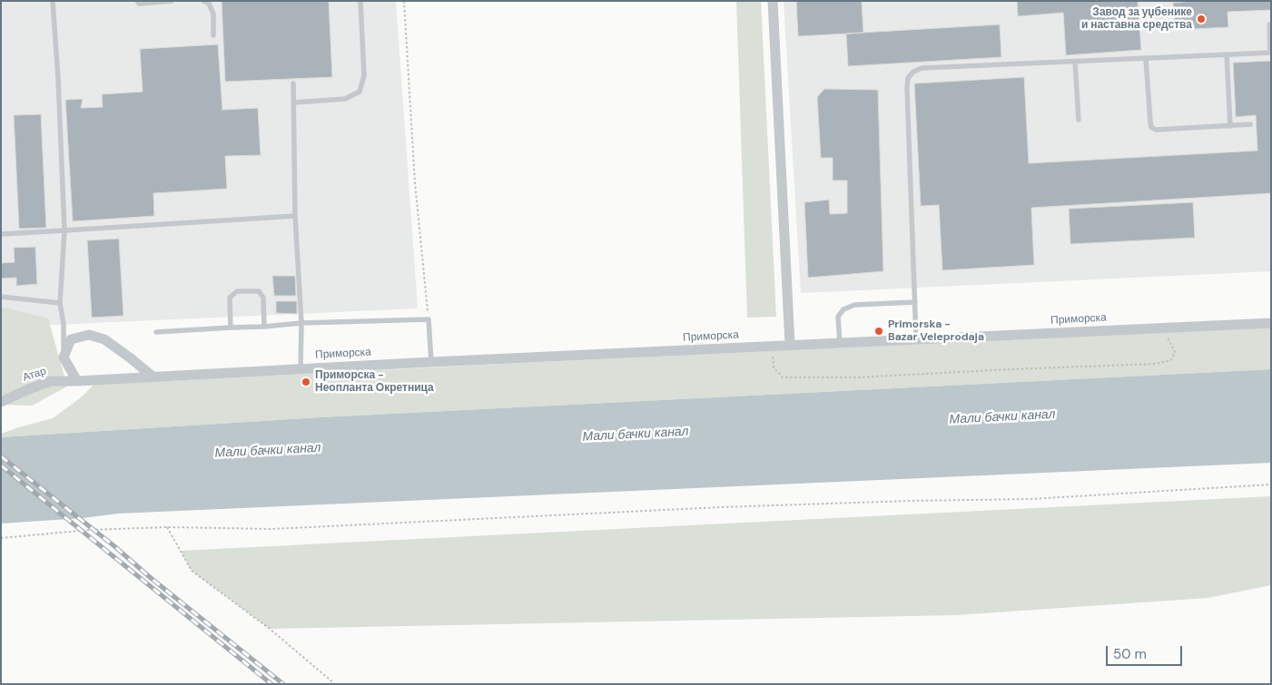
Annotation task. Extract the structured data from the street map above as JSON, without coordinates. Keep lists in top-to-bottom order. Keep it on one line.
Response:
{"streets":{"street":["Приморска","Атар"]},"crossings":[["Приморска","Атар"]],"water":["Мали бачки канал"],"places":["Завод за уџбенике и наставна средства","Primorska - Bazar Veleprodaja","Приморска - Неопланта Окретница"],"scale_bar":"50 m"}
